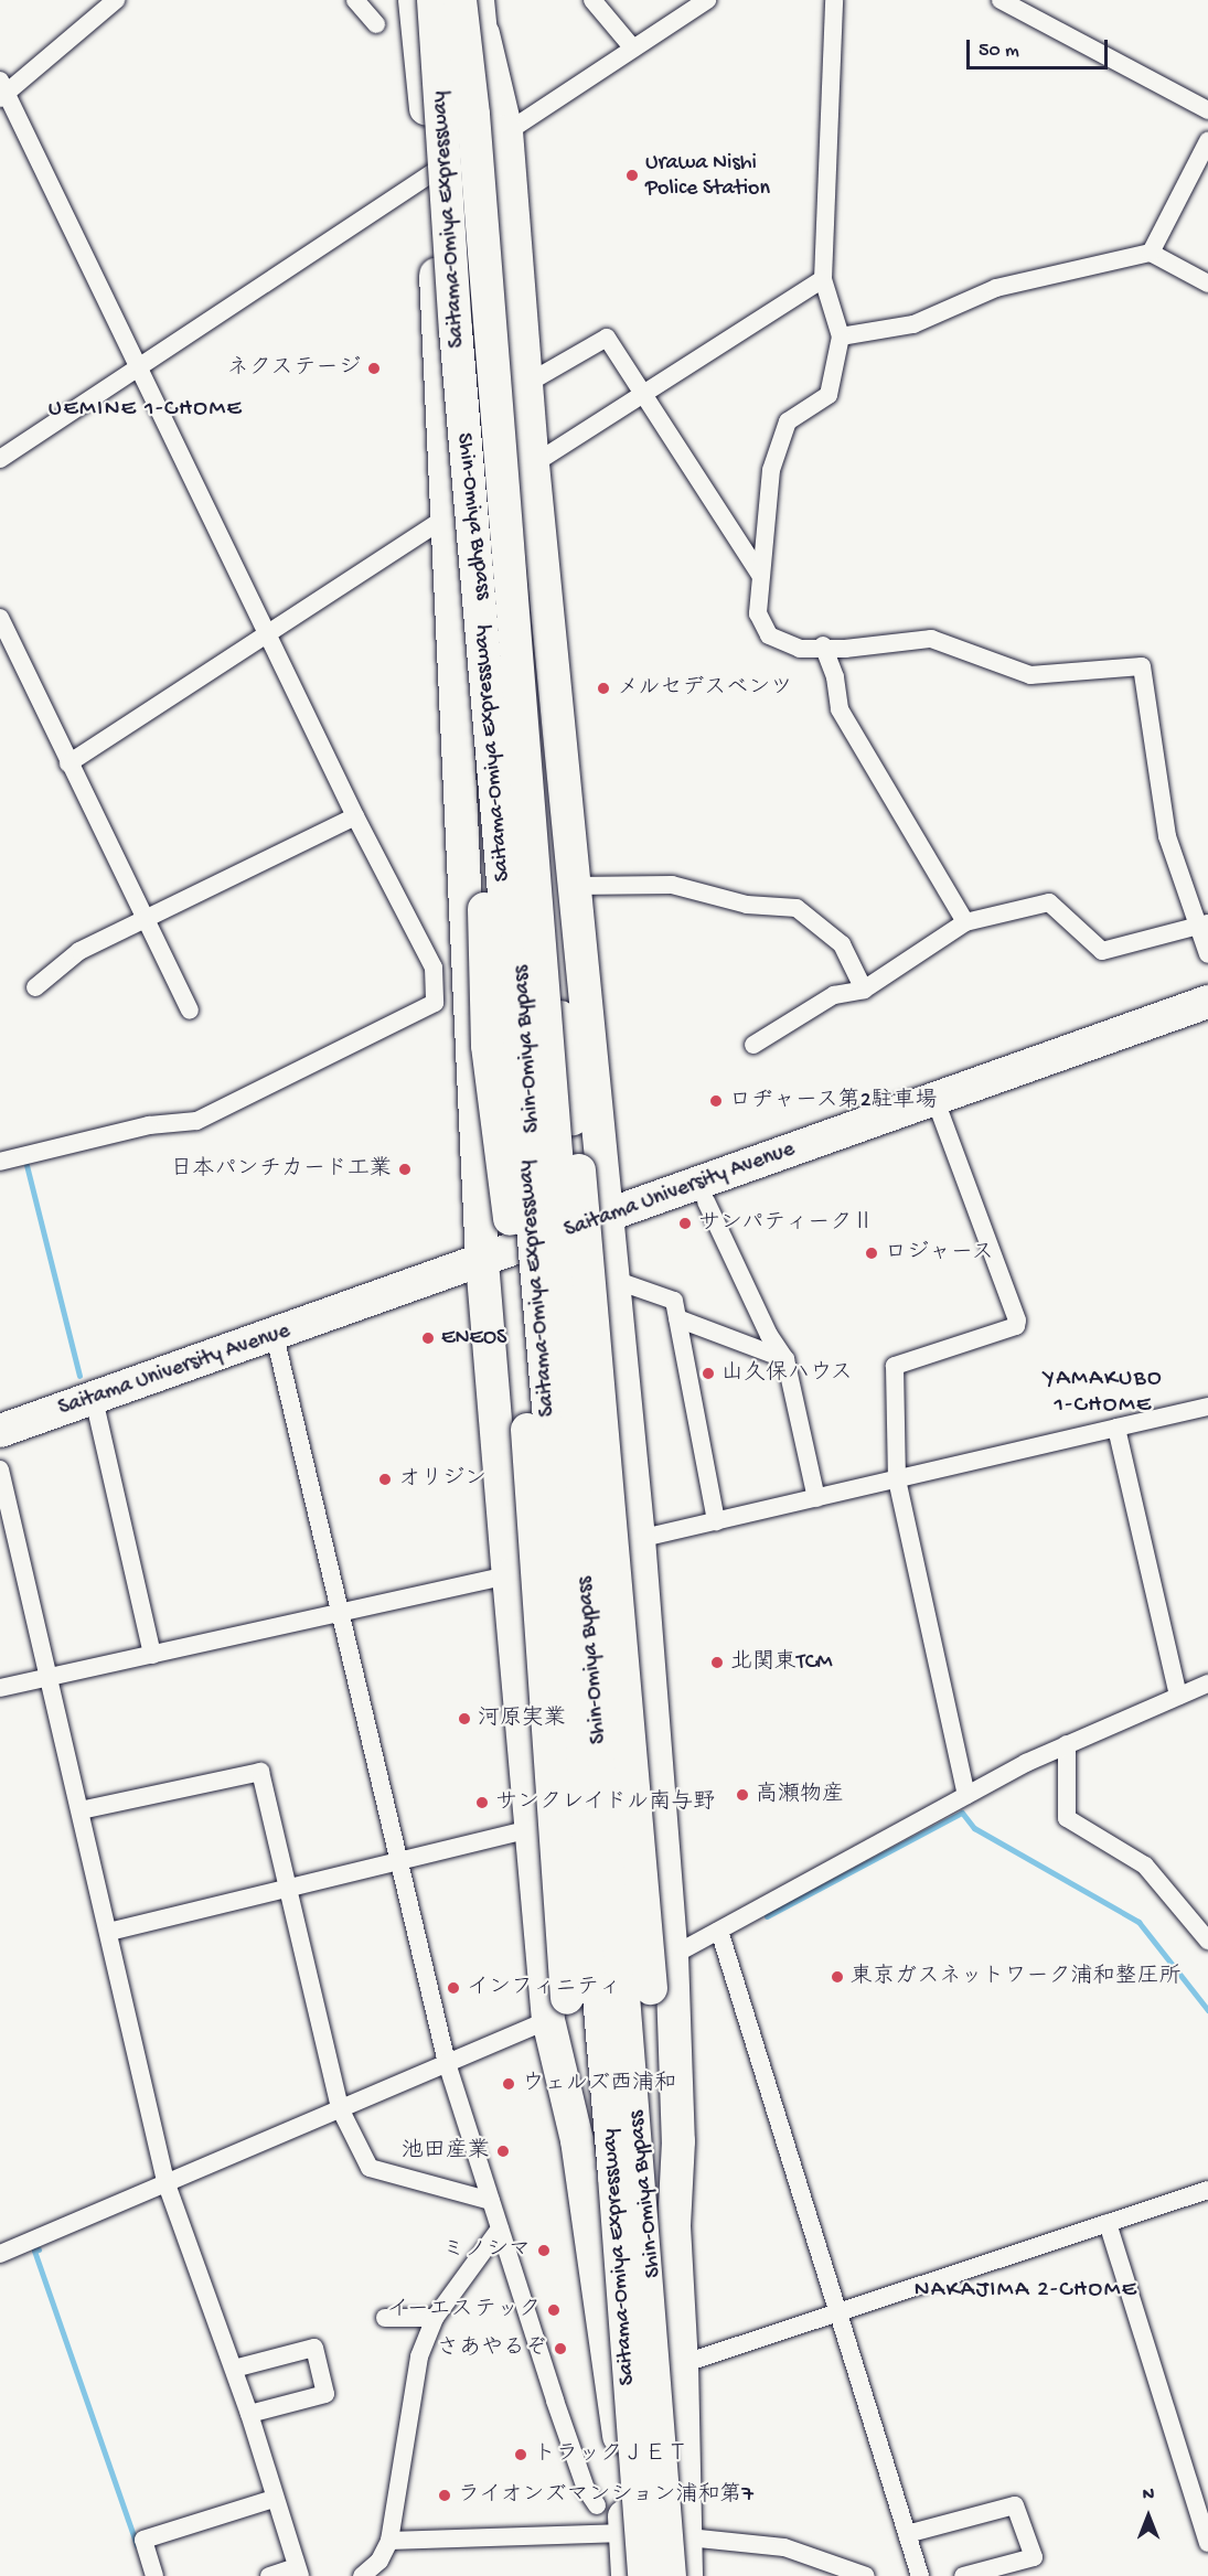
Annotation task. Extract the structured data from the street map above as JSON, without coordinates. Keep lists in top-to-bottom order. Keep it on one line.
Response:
{"streets":{"highway":["Saitama-Omiya Expressway","Shin-Omiya Bypass","Saitama University Avenue"]},"districts":["UEMINE 1-CHOME","YAMAKUBO 1-CHOME","NAKAJIMA 2-CHOME"],"places":["Urawa Nishi Police Station","ネクステージ","メルセデスベンツ","ロヂャース第2駐車場","日本パンチカード工業","サンパティークⅡ","ロジャース","ENEOS","山久保ハウス","オリジン","北関東TCM","河原実業","高瀬物産","サンクレイドル南与野","東京ガスネットワーク浦和整圧所","インフィニティ","ウェルズ西浦和","池田産業","ミノシマ","イーエステック","さあやるぞ","トラックＪＥＴ","ライオンズマンション浦和第7"],"scale_bar":"50 m","north":"top"}
